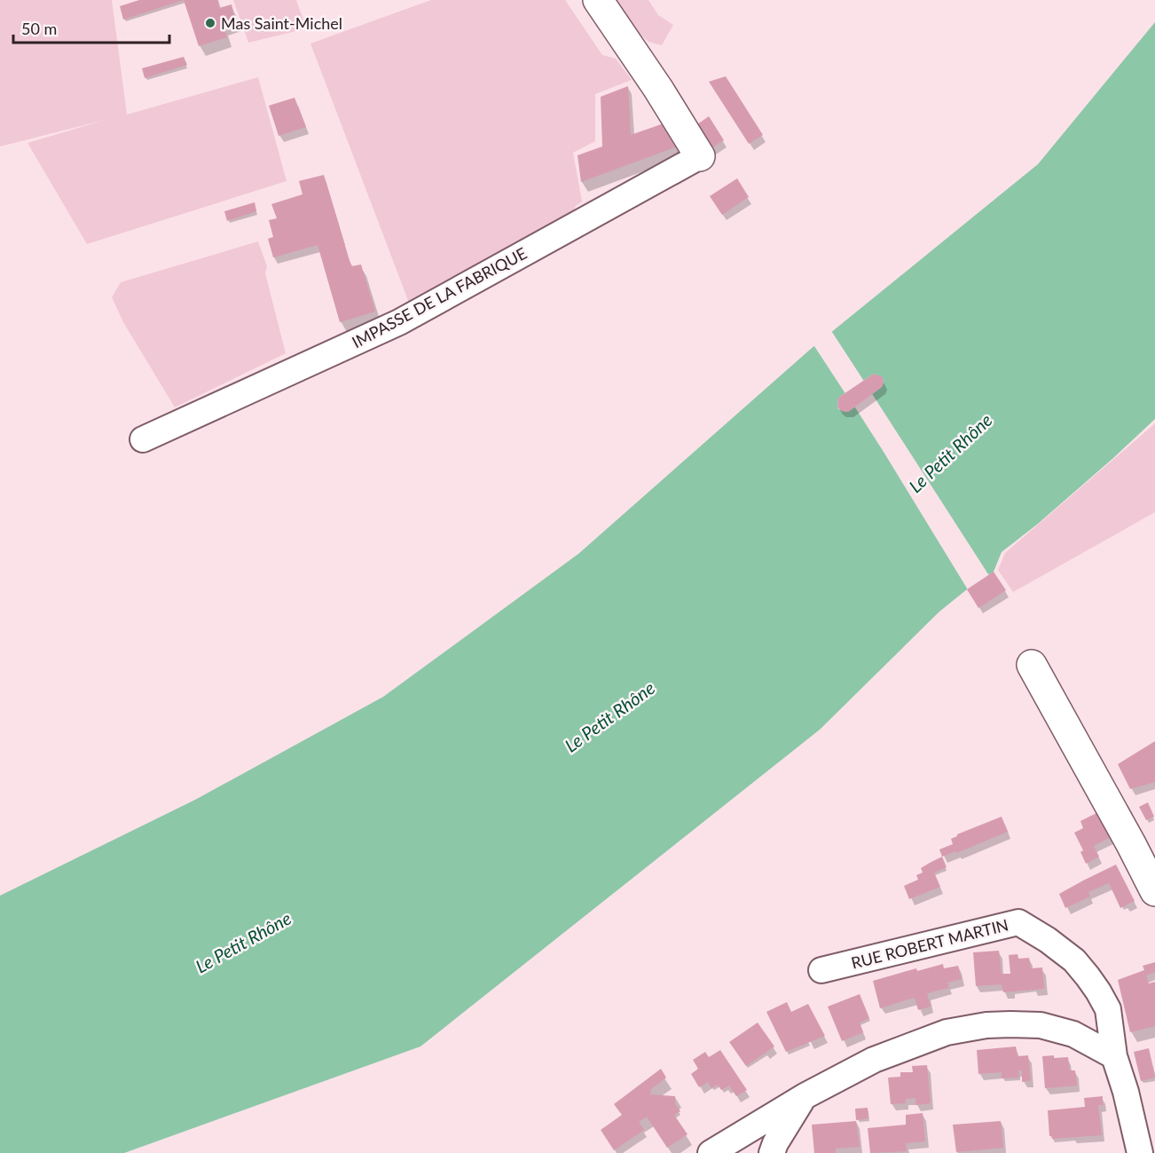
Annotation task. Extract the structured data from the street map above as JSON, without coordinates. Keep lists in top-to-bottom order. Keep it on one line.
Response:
{"streets":{"street":["IMPASSE DE LA FABRIQUE","RUE ROBERT MARTIN"]},"water":["Le Petit Rhône"],"places":["Mas Saint-Michel"],"scale_bar":"50 m"}
